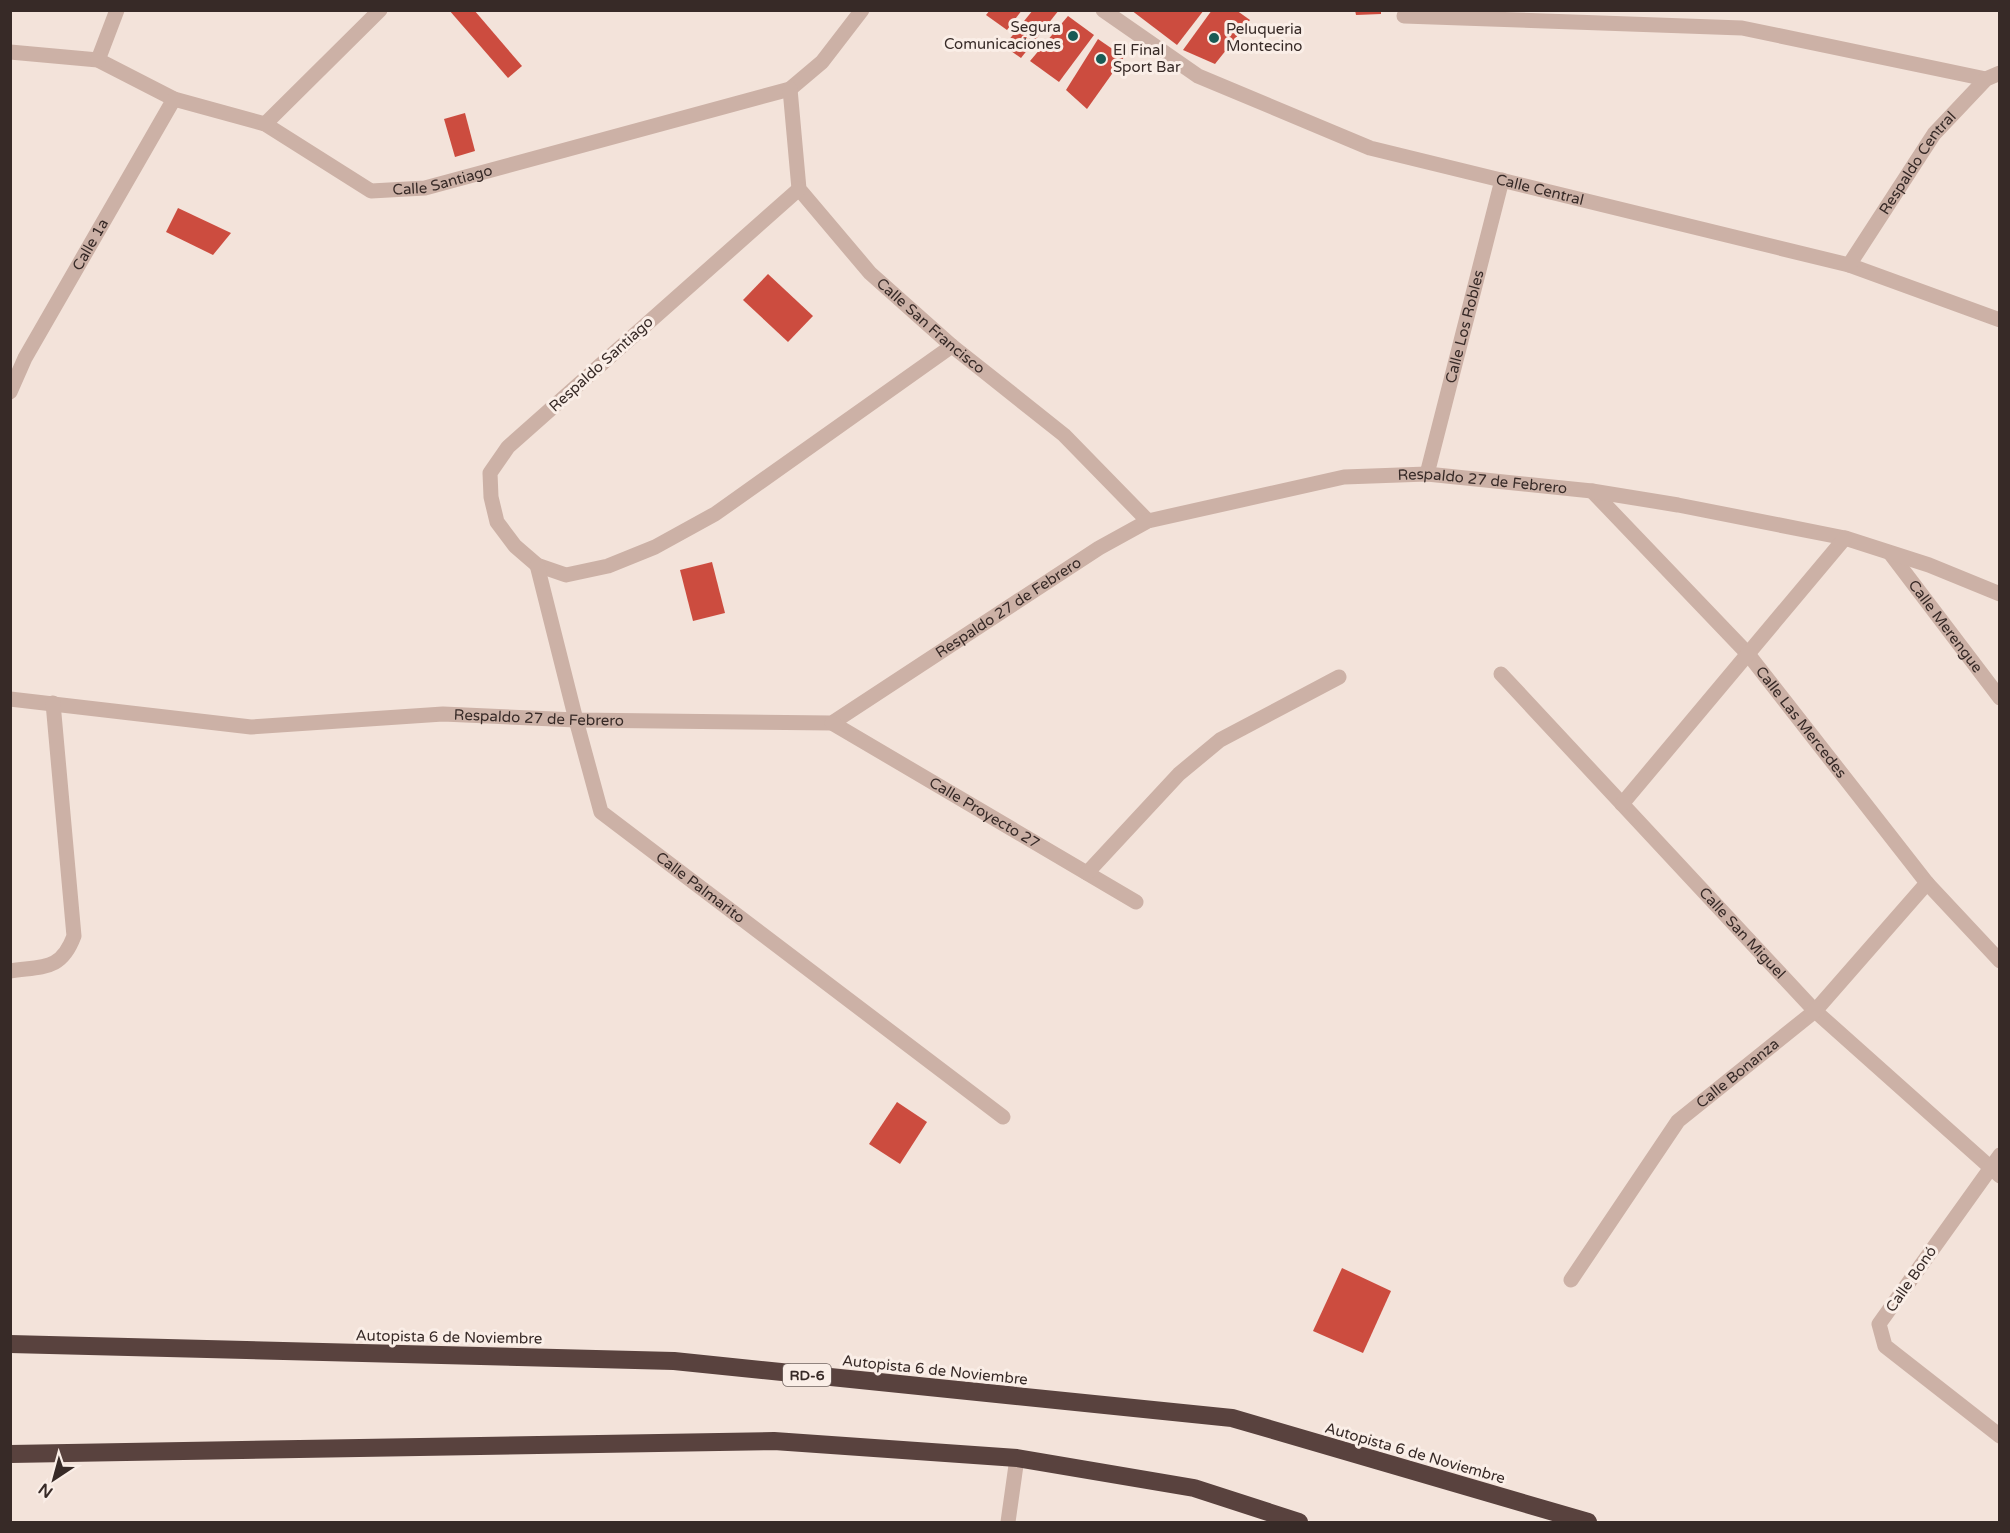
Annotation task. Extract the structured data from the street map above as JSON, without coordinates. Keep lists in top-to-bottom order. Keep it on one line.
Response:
{"streets":{"highway":["Autopista 6 de Noviembre","RD-6"],"street":["Respaldo Central","Calle Santiago","Calle Central","Calle 1a","Calle San Francisco","Calle Los Robles","Respaldo Santiago","Respaldo 27 de Febrero","Calle Merengue","Calle Las Mercedes","Calle Proyecto 27","Calle Palmarito","Calle San Miguel","Calle Bonanza","Calle Bonó"]},"crossings":[["Respaldo Central","Calle Central"],["Calle Santiago","Calle 1a"],["Calle Central","Calle Los Robles"],["Calle San Francisco","Respaldo Santiago"],["Calle San Francisco","Respaldo 27 de Febrero"],["Calle Los Robles","Respaldo 27 de Febrero"],["Respaldo Santiago","Calle Palmarito"],["Respaldo 27 de Febrero","Calle Merengue"],["Respaldo 27 de Febrero","Calle Las Mercedes"],["Respaldo 27 de Febrero","Calle Proyecto 27"],["Respaldo 27 de Febrero","Calle Palmarito"],["Calle Las Mercedes","Calle Bonanza"],["Calle San Miguel","Calle Bonanza"],["Calle San Miguel","Calle Bonó"]],"places":["Segura Comunicaciones","Peluqueria Montecino","El Final Sport Bar"],"north":"bottom left"}
